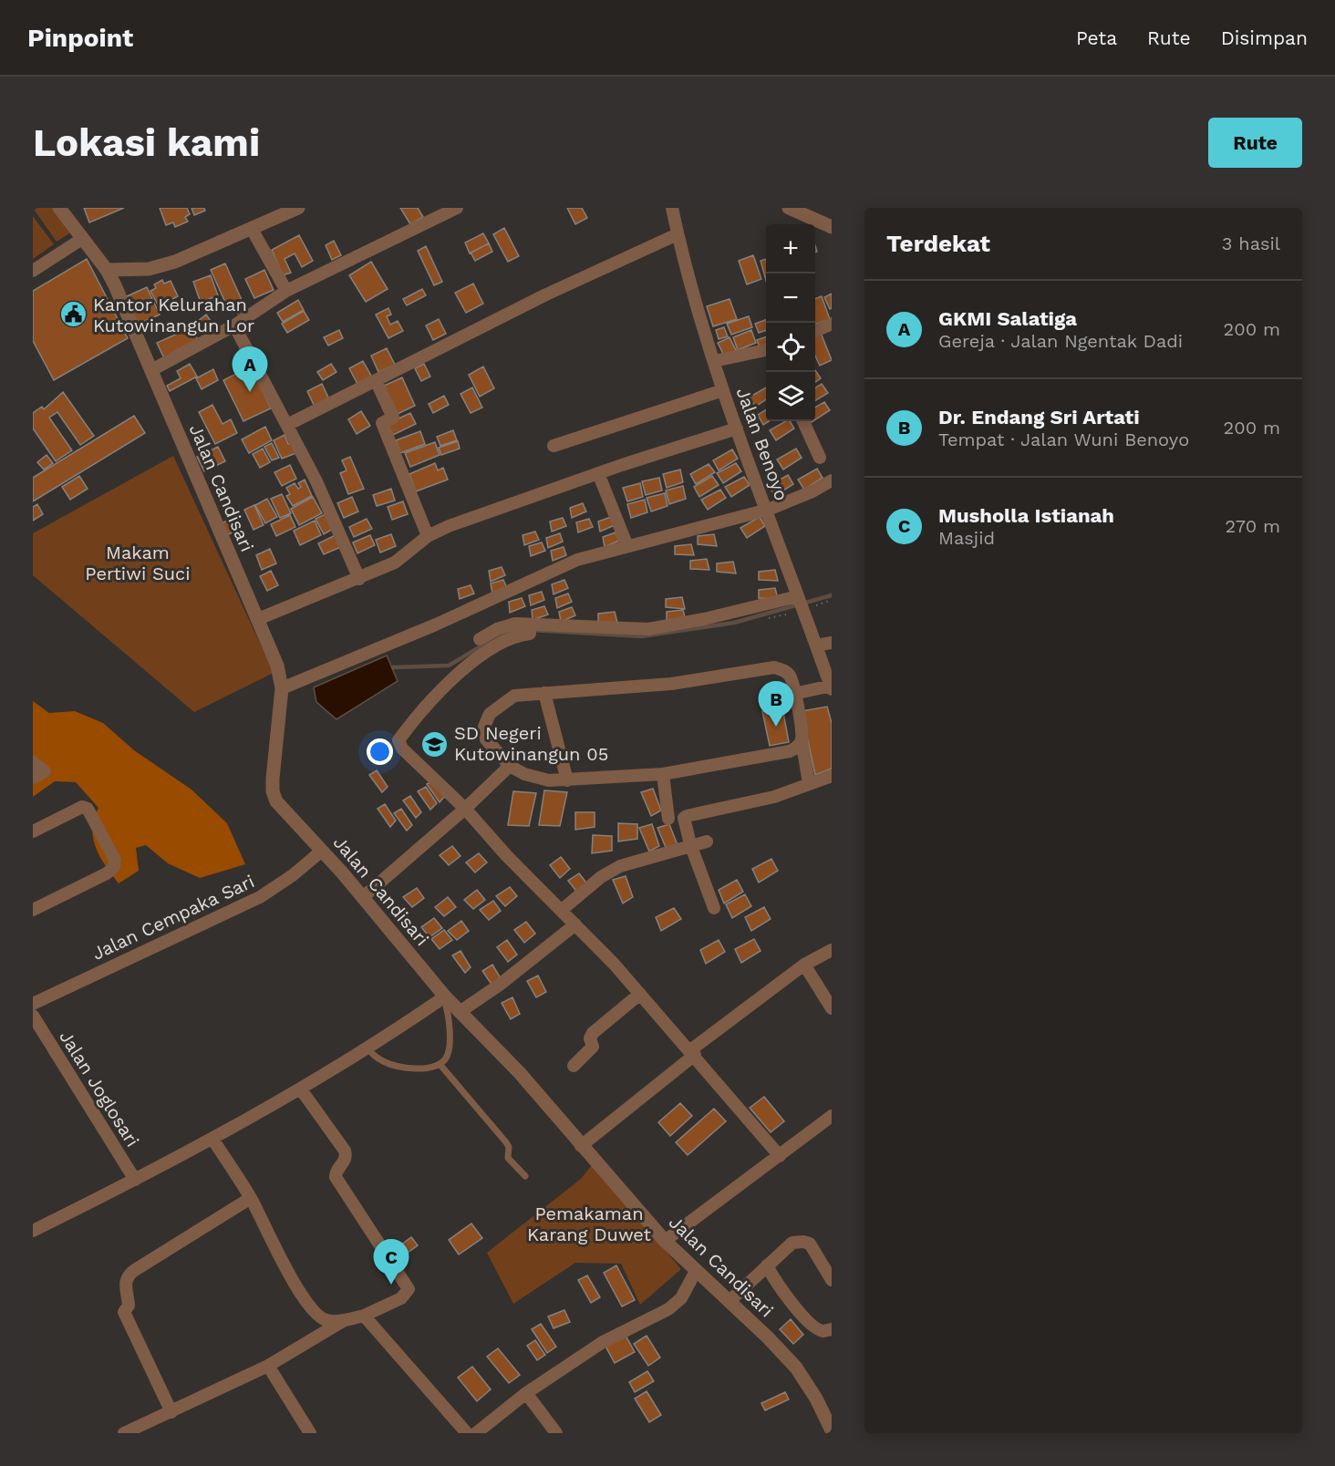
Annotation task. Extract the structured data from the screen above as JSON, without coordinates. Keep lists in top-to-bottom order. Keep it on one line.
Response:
{"streets":{"street":["Jalan Benoyo","Jalan Candisari","Jalan Cempaka Sari","Jalan Joglosari"]},"crossings":[["Jalan Candisari","Jalan Cempaka Sari"]],"parks":["Makam Pertiwi Suci","Pemakaman Karang Duwet"],"places":{"public building":["Kantor Kelurahan Kutowinangun Lor"],"school or university":["SD Negeri Kutowinangun 05"]},"page":{"header":"Pinpoint","nav":["Peta","Rute","Disimpan"],"buttons":"Rute","title":"Lokasi kami","heading":["Terdekat","3 hasil"],"map_buttons":["+","−"],"list":[{"mark":"A","name":"GKMI Salatiga","note":"Gereja · Jalan Ngentak Dadi","value":"200 m"},{"mark":"B","name":"Dr. Endang Sri Artati","note":"Tempat · Jalan Wuni Benoyo","value":"200 m"},{"mark":"C","name":"Musholla Istianah","note":"Masjid","value":"270 m"}],"pins":["A","B","C"]}}
